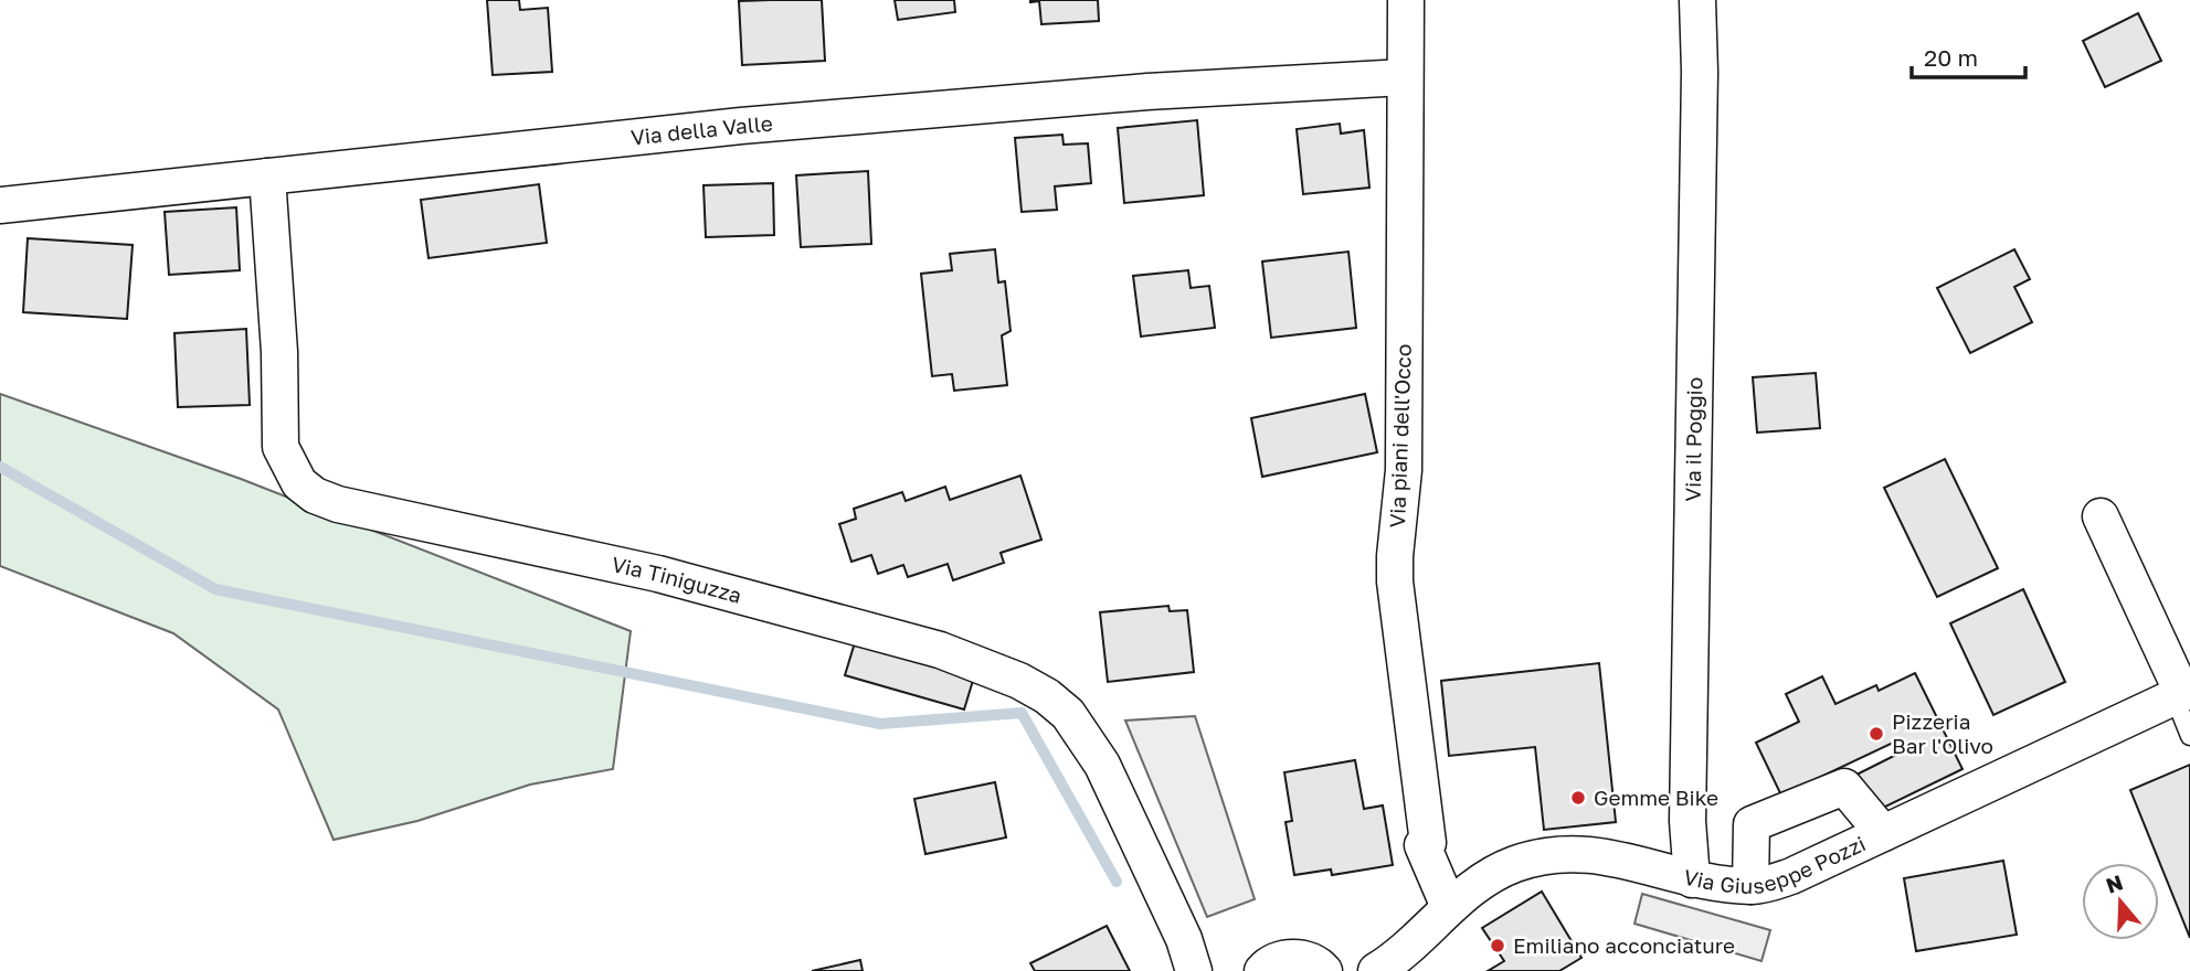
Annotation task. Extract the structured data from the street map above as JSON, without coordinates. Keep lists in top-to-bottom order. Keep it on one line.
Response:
{"streets":{"street":["Via della Valle","Via piani dell'Occo","Via il Poggio","Via Tiniguzza","Via Giuseppe Pozzi"]},"crossings":[["Via della Valle","Via piani dell'Occo"],["Via della Valle","Via Tiniguzza"],["Via piani dell'Occo","Via Giuseppe Pozzi"],["Via il Poggio","Via Giuseppe Pozzi"]],"places":["Pizzeria Bar l'Olivo","Gemme Bike","Emiliano acconciature"],"scale_bar":"20 m","north":"top"}
